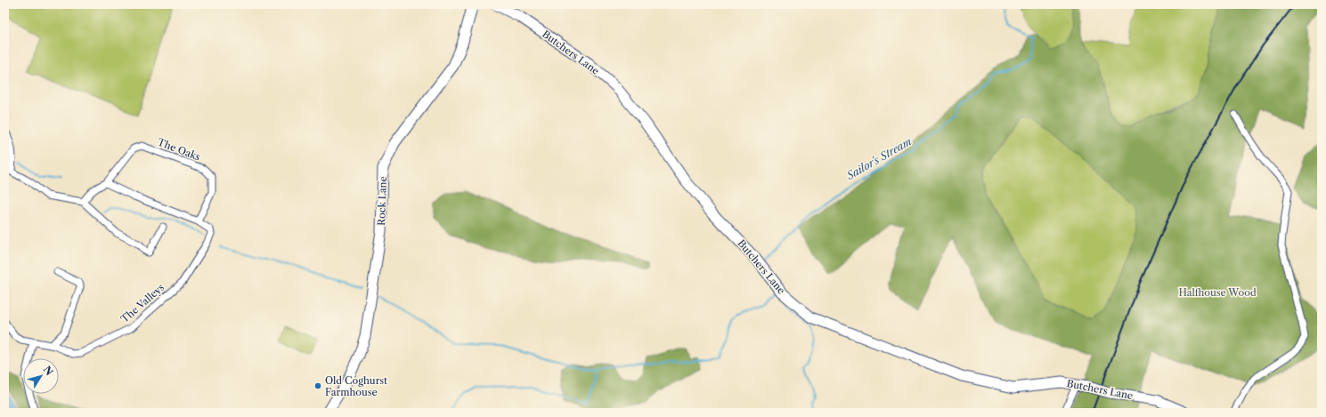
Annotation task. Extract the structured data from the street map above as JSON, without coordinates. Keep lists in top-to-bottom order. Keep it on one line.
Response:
{"streets":{"street":["Butchers Lane","The Oaks","Rock Lane","The Valleys"]},"crossings":[["The Oaks","The Valleys"]],"water":["Sailor's Stream"],"parks":["Halfhouse Wood"],"places":["Old Coghurst Farmhouse"],"north":"top right"}
